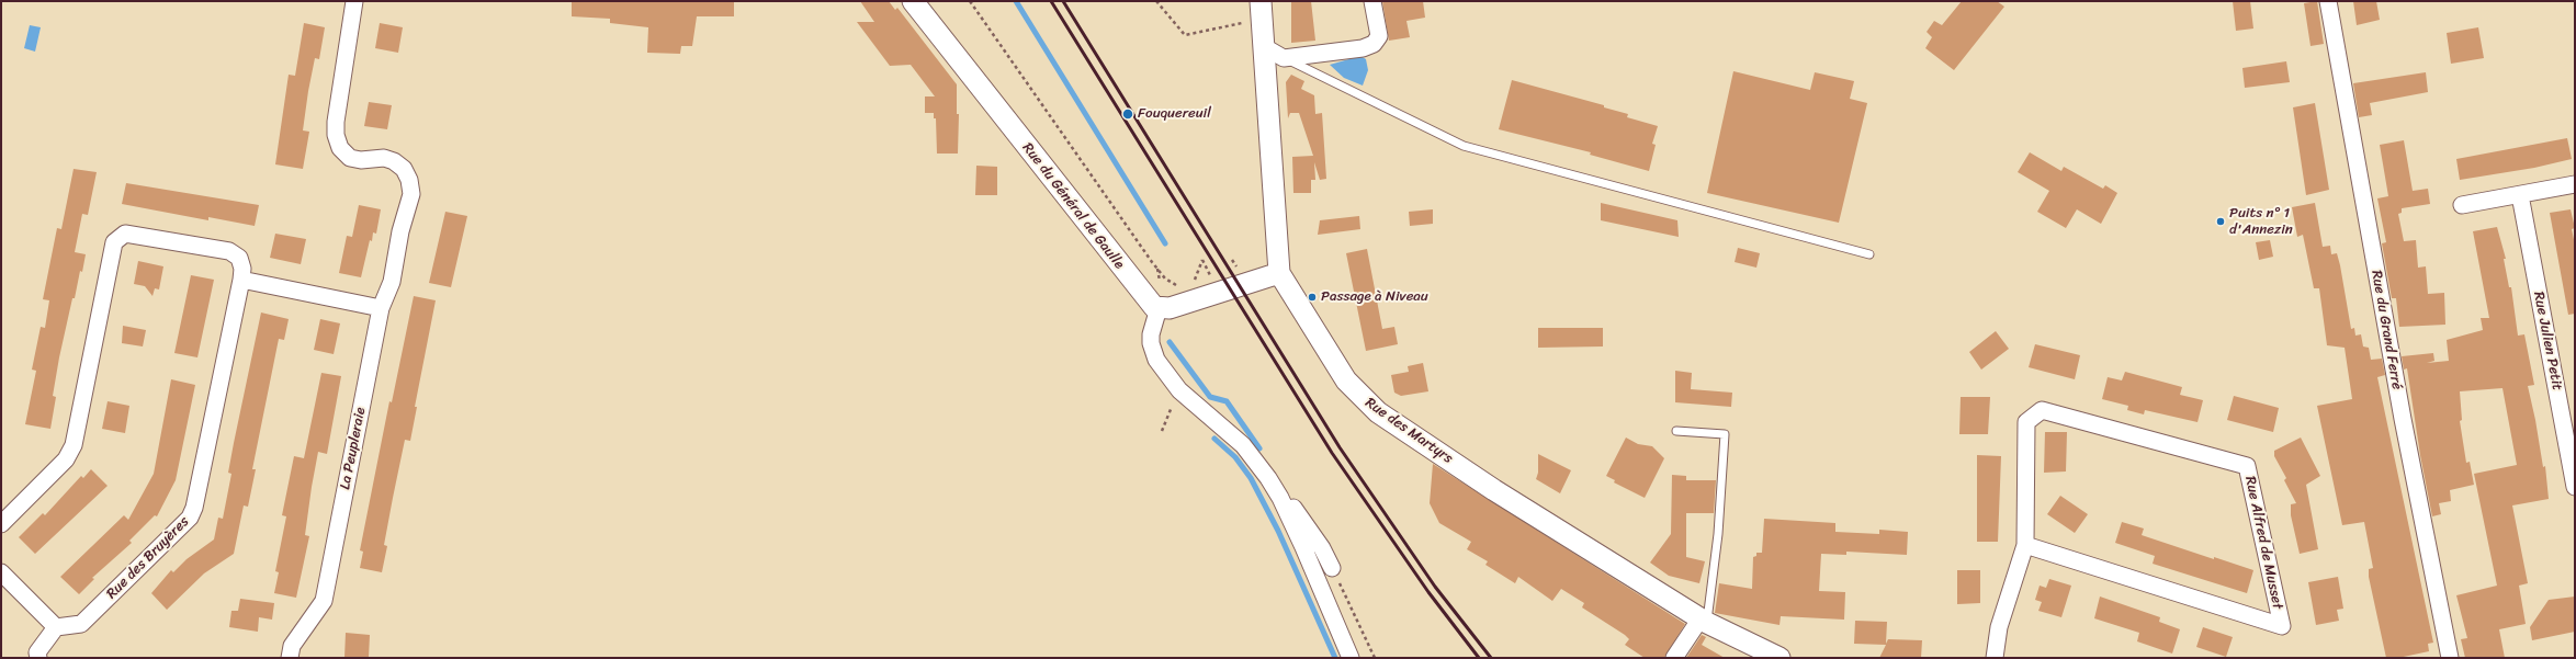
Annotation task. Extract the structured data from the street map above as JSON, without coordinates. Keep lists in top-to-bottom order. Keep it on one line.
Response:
{"streets":{"street":["Rue du Général de Gaulle","Rue du Grand Ferré","Rue Julien Petit","Rue des Martyrs","La Peupleraie","Rue Alfred de Musset","Rue des Bruyères"]},"places":["Fouquereuil","Puits n° 1 d'Annezin","Passage à Niveau"]}
